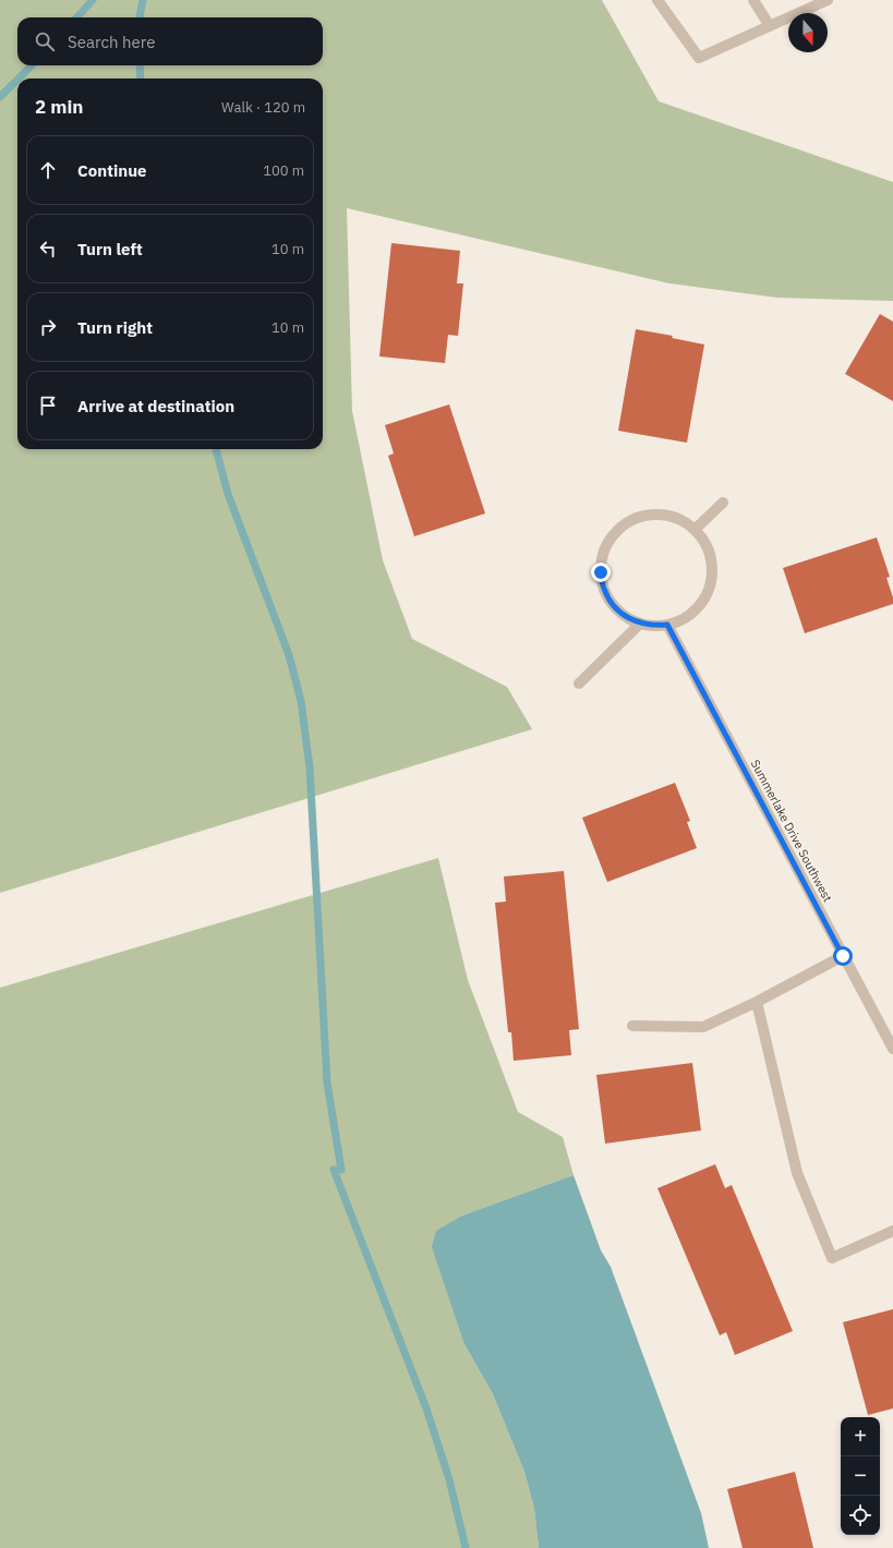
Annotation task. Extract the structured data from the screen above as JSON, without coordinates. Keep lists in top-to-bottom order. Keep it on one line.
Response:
{"streets":{"street":["Summerlake Drive Southwest"]},"north":"bottom","page":{"search":"Search here","heading":["2 min","Walk · 120 m"],"list":[["Continue","100 m"],["Turn left","10 m"],["Turn right","10 m"],"Arrive at destination"],"map_buttons":["+","−"]}}
